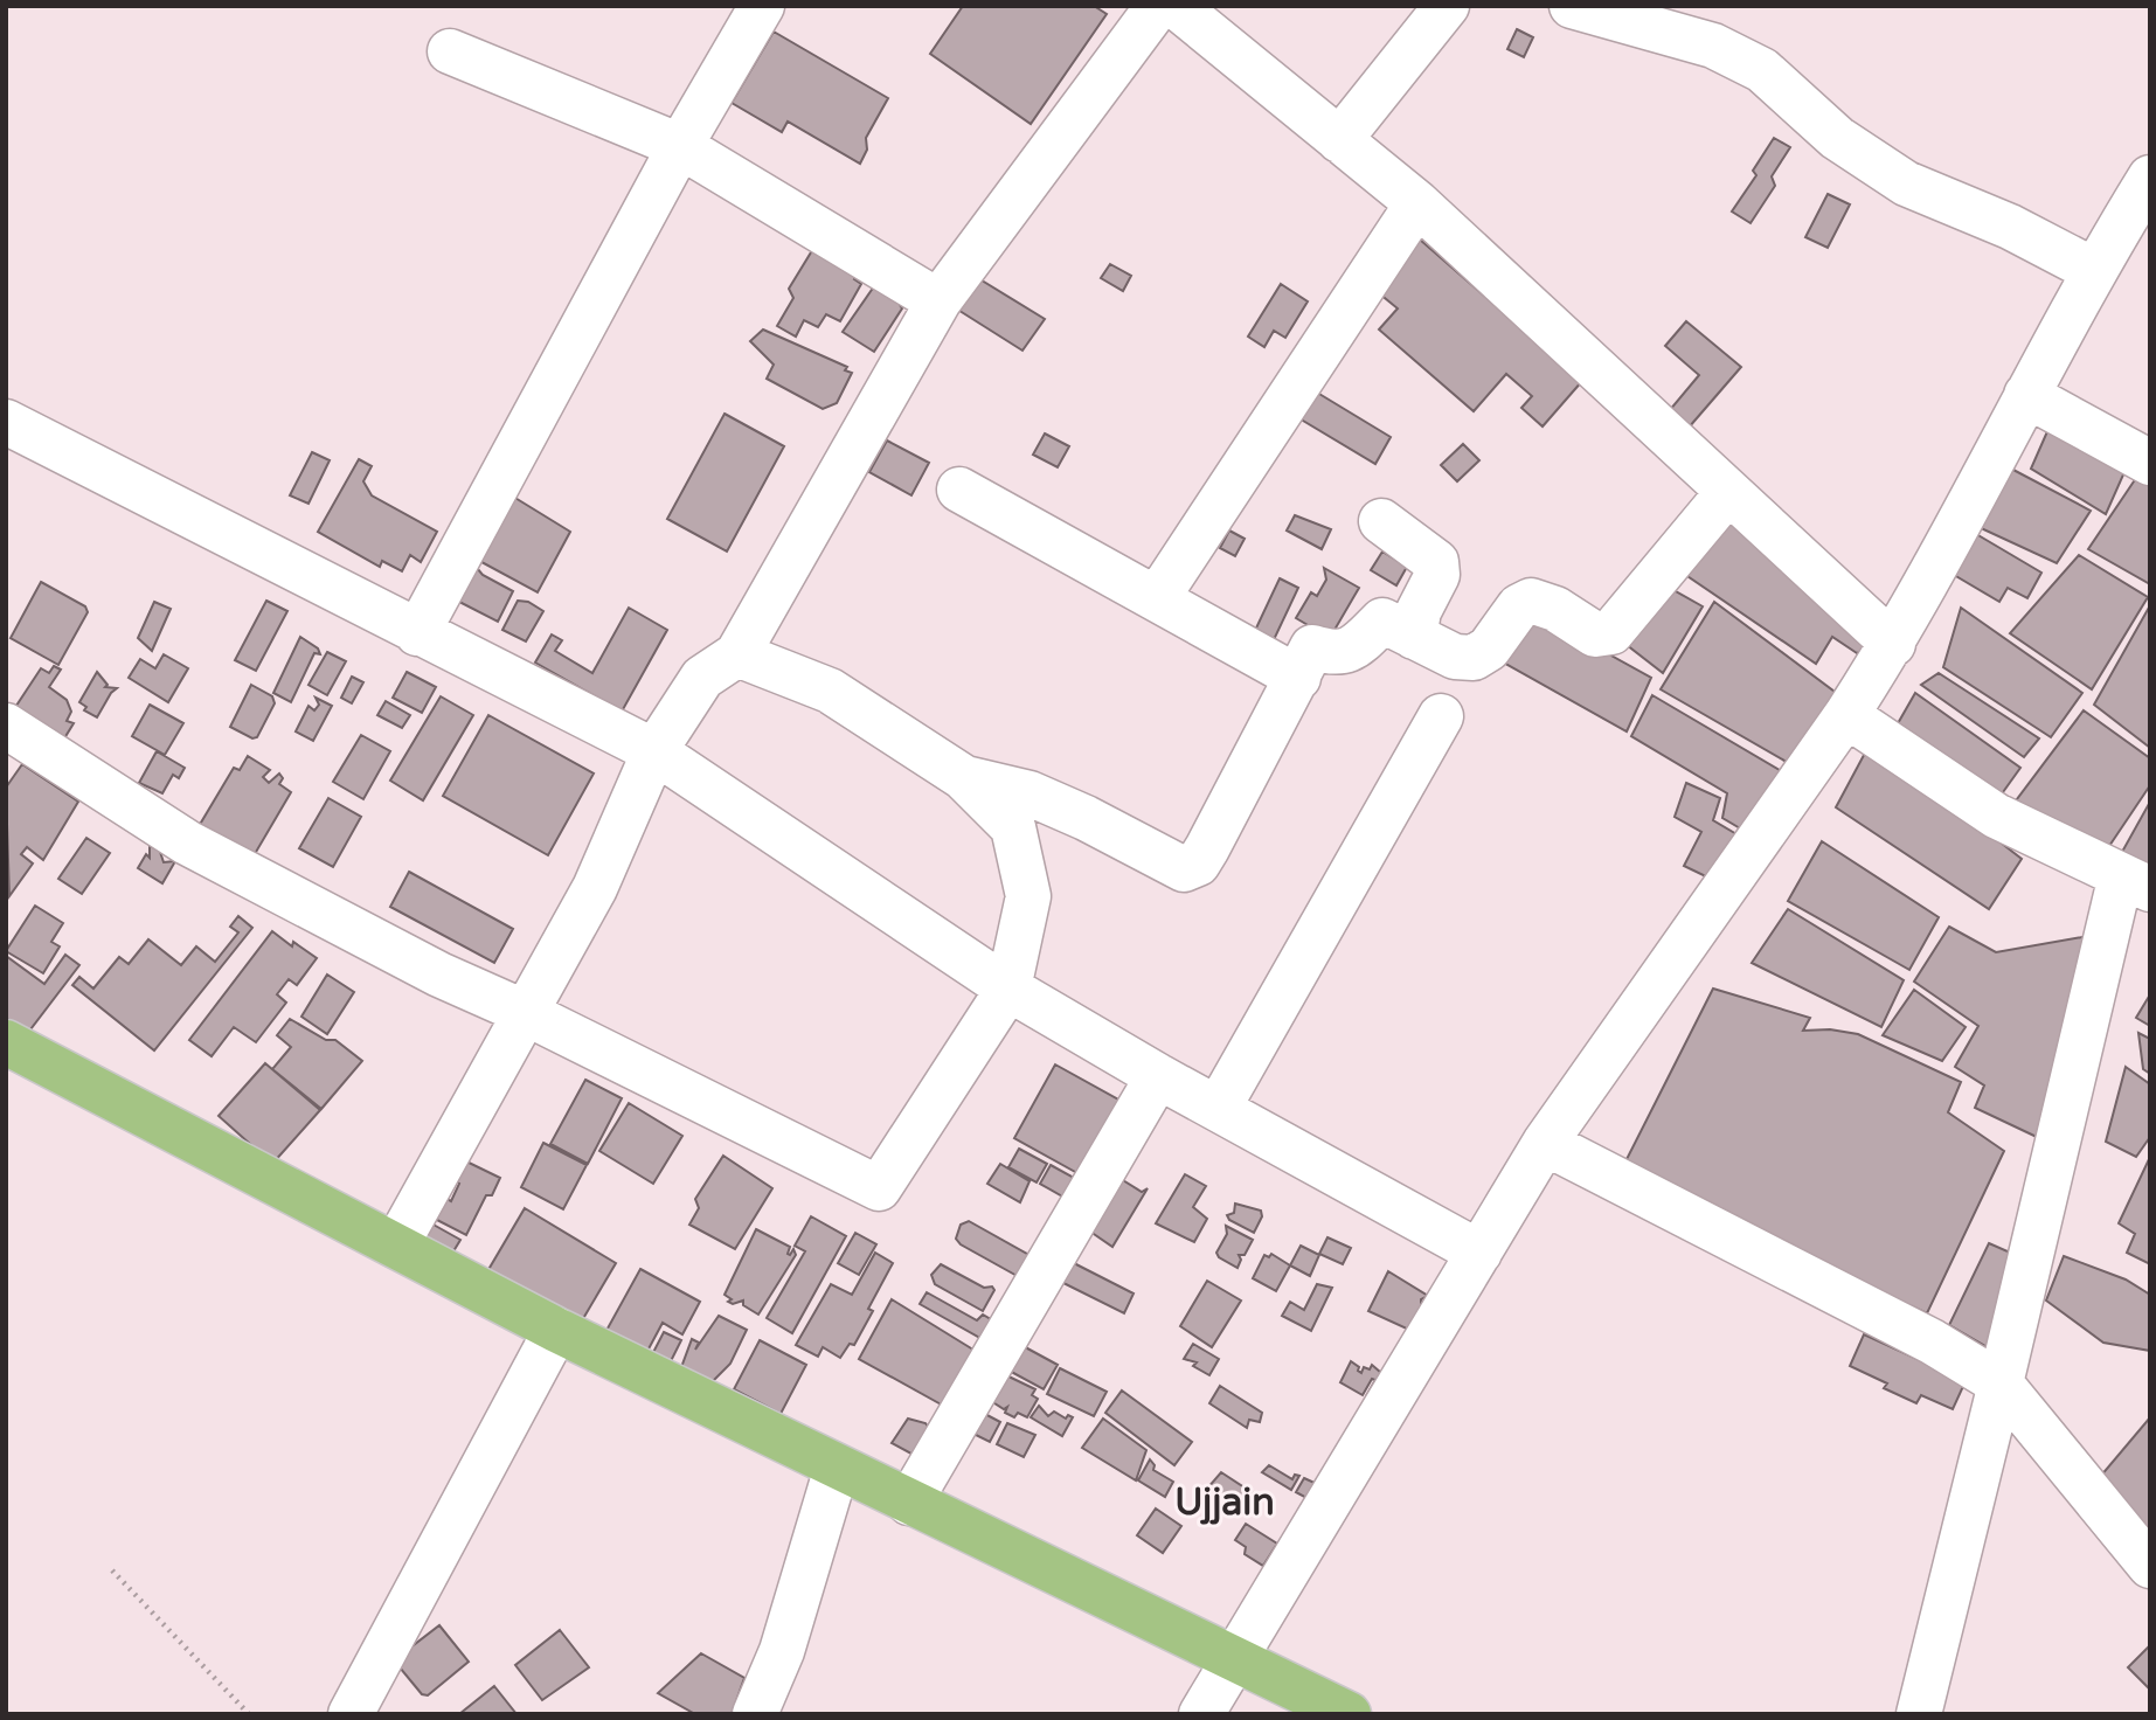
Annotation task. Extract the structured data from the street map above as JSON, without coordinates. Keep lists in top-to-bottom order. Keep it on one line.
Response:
{"districts":["Ujjain"]}
